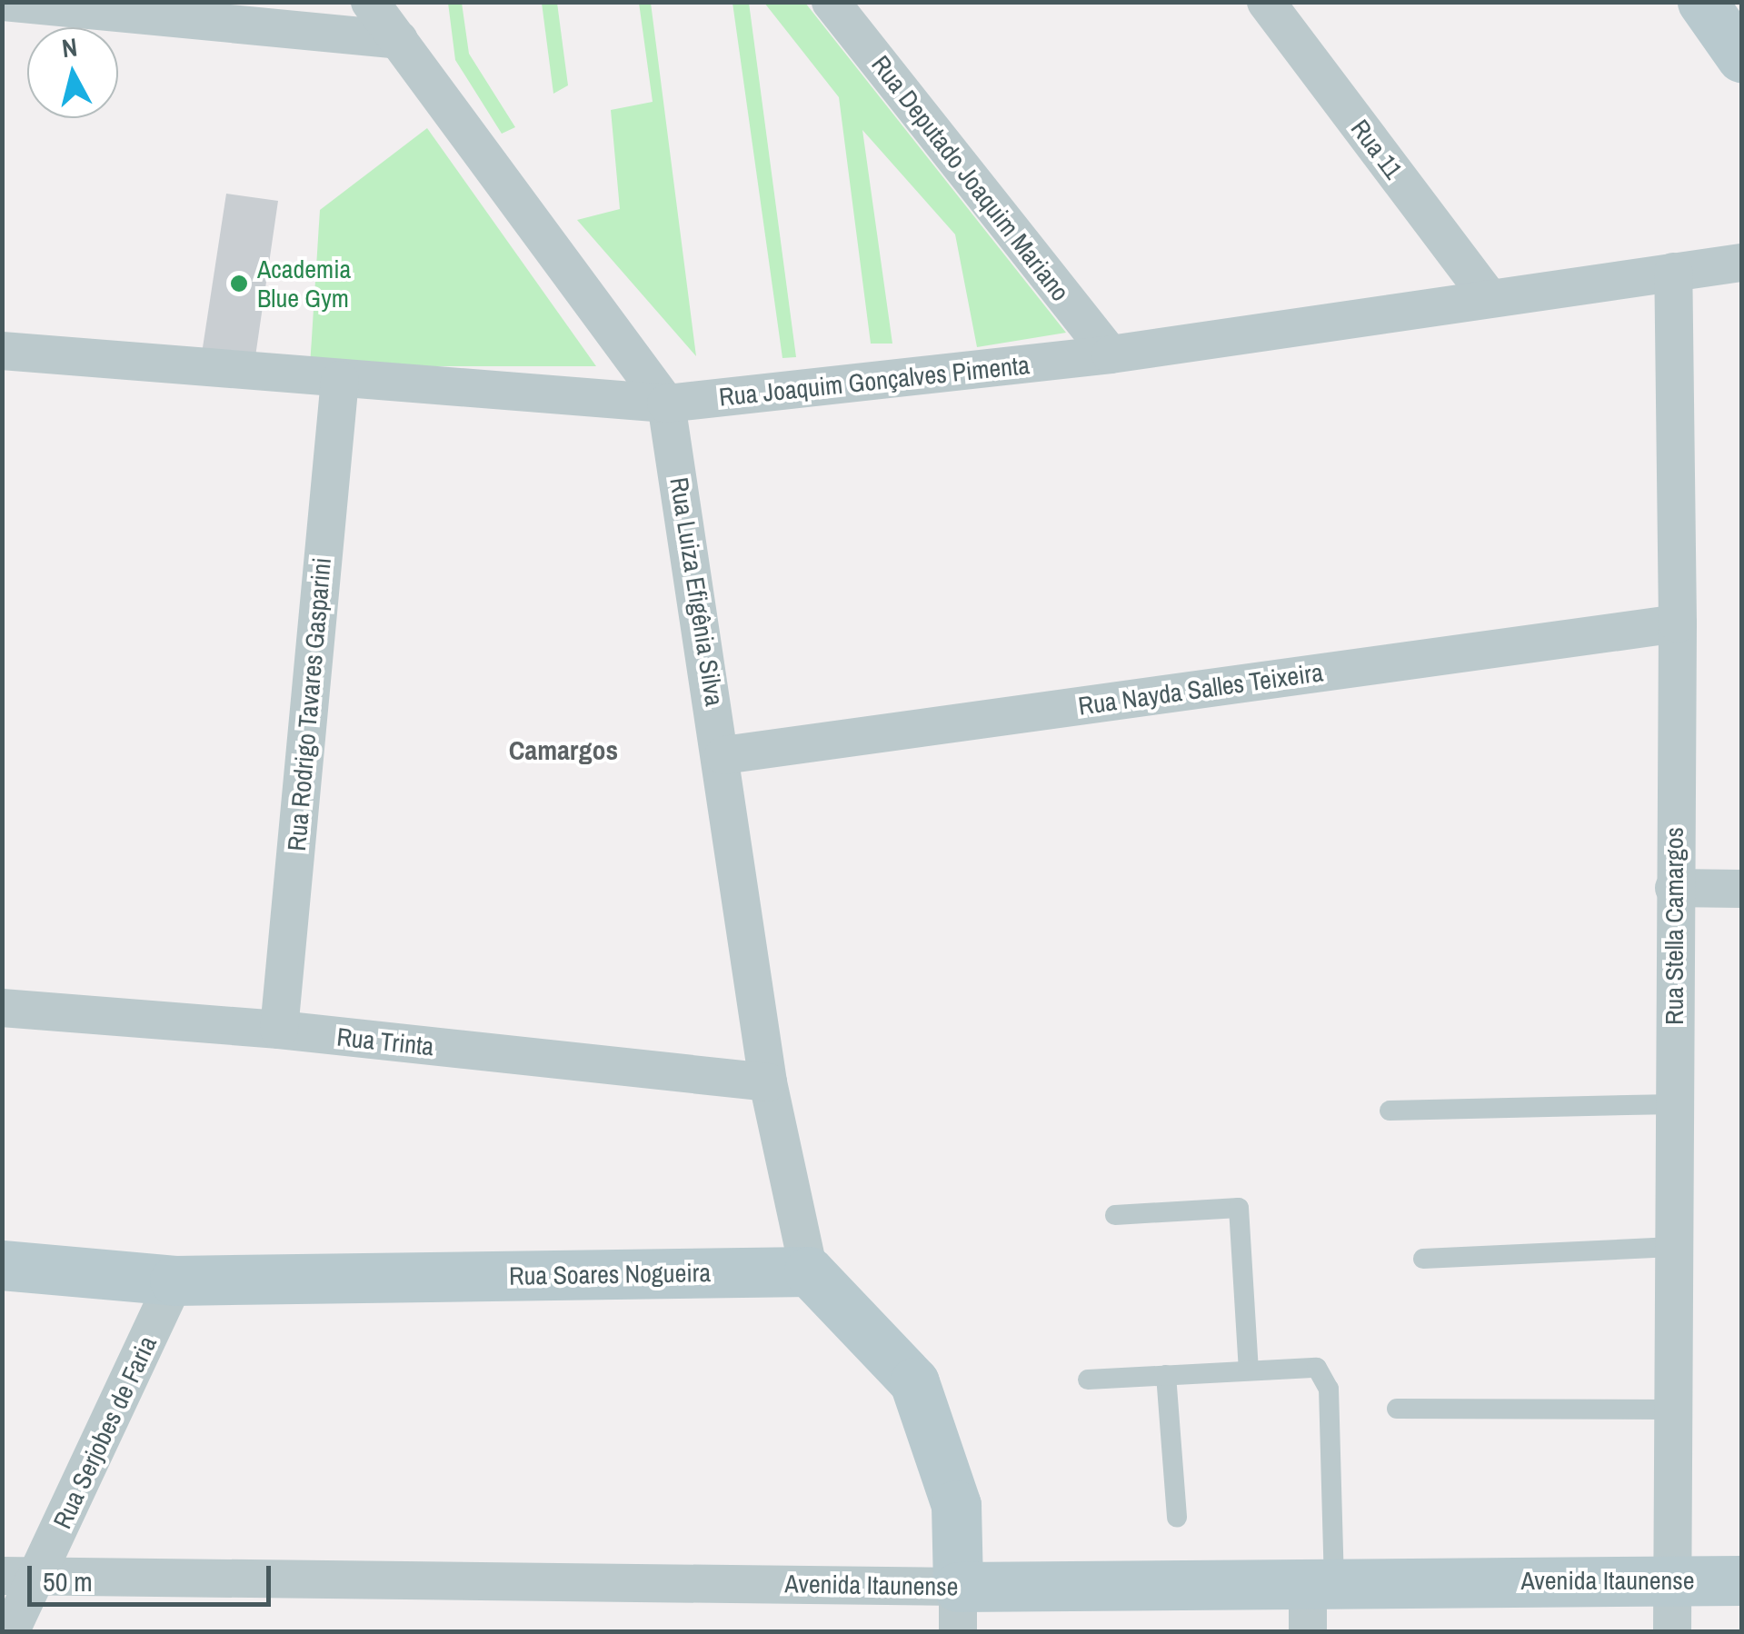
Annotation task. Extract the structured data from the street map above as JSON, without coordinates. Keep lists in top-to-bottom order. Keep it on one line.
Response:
{"streets":{"street":["Rua 11","Rua Deputado Joaquim Mariano","Rua Joaquim Gonçalves Pimenta","Rua Luiza Efigênia Silva","Rua Nayda Salles Teixeira","Rua Rodrigo Tavares Gasparini","Rua Stella Camargos","Rua Trinta","Rua Soares Nogueira","Rua Serjobes de Faria","Avenida Itaunense"]},"crossings":[["Rua 11","Rua Joaquim Gonçalves Pimenta"],["Rua Deputado Joaquim Mariano","Rua Joaquim Gonçalves Pimenta"],["Rua Joaquim Gonçalves Pimenta","Rua Luiza Efigênia Silva"],["Rua Joaquim Gonçalves Pimenta","Rua Rodrigo Tavares Gasparini"],["Rua Joaquim Gonçalves Pimenta","Rua Stella Camargos"],["Rua Luiza Efigênia Silva","Rua Nayda Salles Teixeira"],["Rua Luiza Efigênia Silva","Rua Trinta"],["Rua Luiza Efigênia Silva","Rua Soares Nogueira"],["Rua Nayda Salles Teixeira","Rua Stella Camargos"],["Rua Rodrigo Tavares Gasparini","Rua Trinta"],["Rua Stella Camargos","Avenida Itaunense"],["Rua Soares Nogueira","Rua Serjobes de Faria"],["Rua Serjobes de Faria","Avenida Itaunense"]],"districts":["Camargos"],"places":["Academia Blue Gym"],"scale_bar":"50 m","north":"top"}
